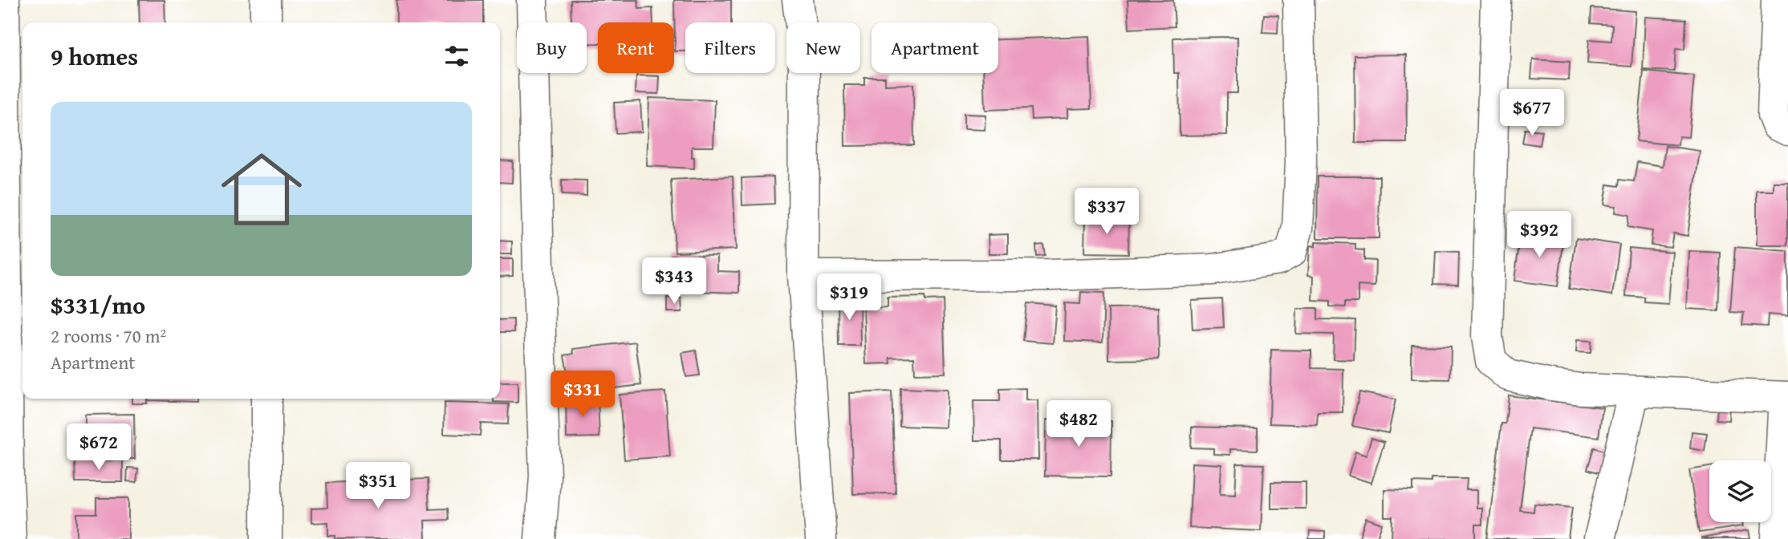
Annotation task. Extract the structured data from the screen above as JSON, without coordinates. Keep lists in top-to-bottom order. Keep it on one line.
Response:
{"page":{"chip":["Buy","Rent","Filters","New","Apartment"],"heading":"9 homes","price":["$677","$337","$392","$343","$319","$331","$482","$672","$351"],"list":[{"name":"$331/mo","note":"2 rooms · 70 m² · Apartment"}]}}
